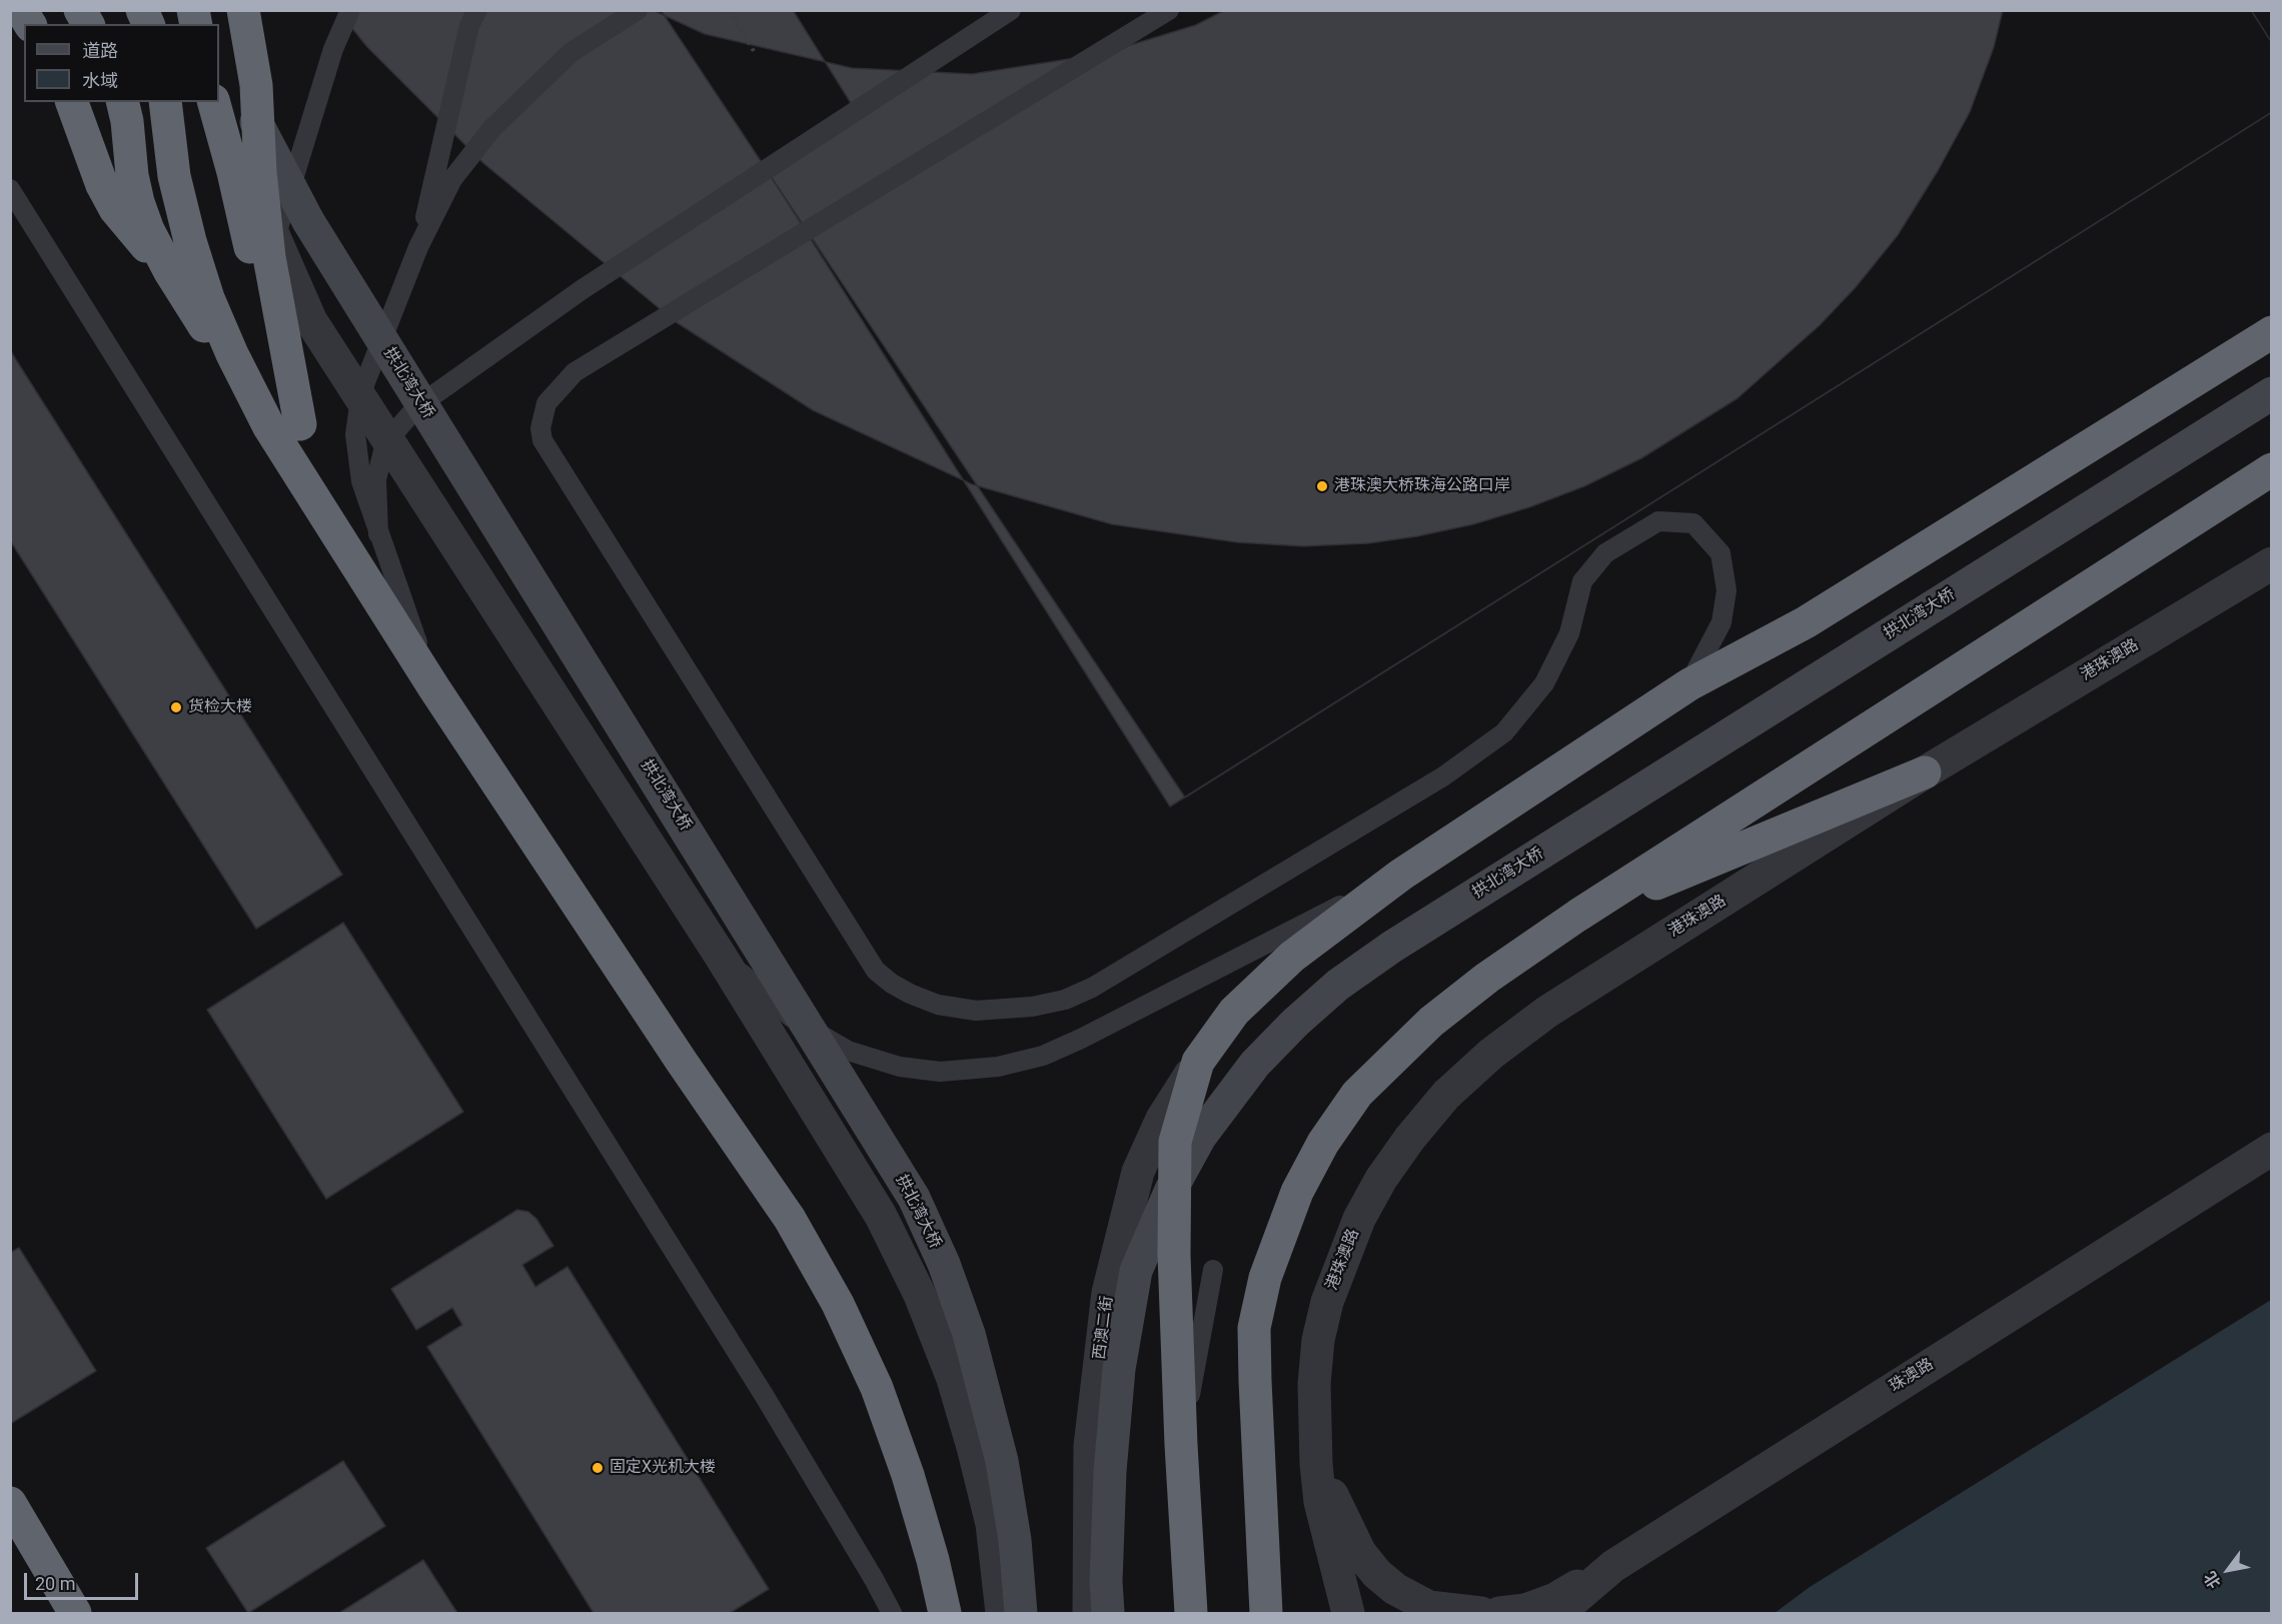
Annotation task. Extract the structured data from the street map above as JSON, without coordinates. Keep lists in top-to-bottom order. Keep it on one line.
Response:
{"streets":{"main road":["拱北湾大桥"],"street":["港珠澳路","西澳二街","珠澳路"]},"places":["港珠澳大桥珠海公路口岸","货检大楼","固定X光机大楼"],"legend":["道路","水域"],"scale_bar":"20 m","north":"bottom left"}
